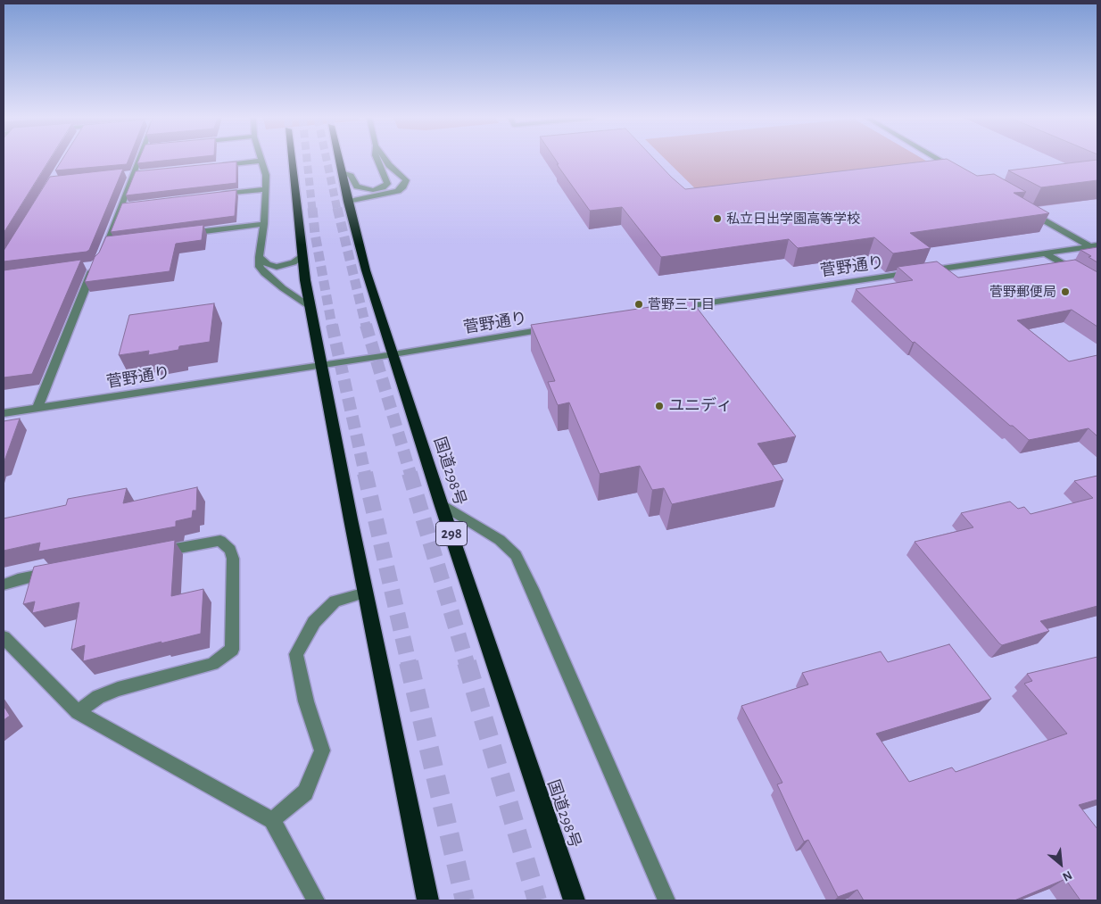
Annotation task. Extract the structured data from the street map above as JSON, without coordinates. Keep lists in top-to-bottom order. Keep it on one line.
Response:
{"streets":{"highway":["国道298号","298"],"street":["菅野通り"]},"crossings":[["菅野通り","国道298号"]],"places":["私立日出学園高等学校","菅野郵便局","菅野三丁目","ユニディ"],"north":"bottom right"}
